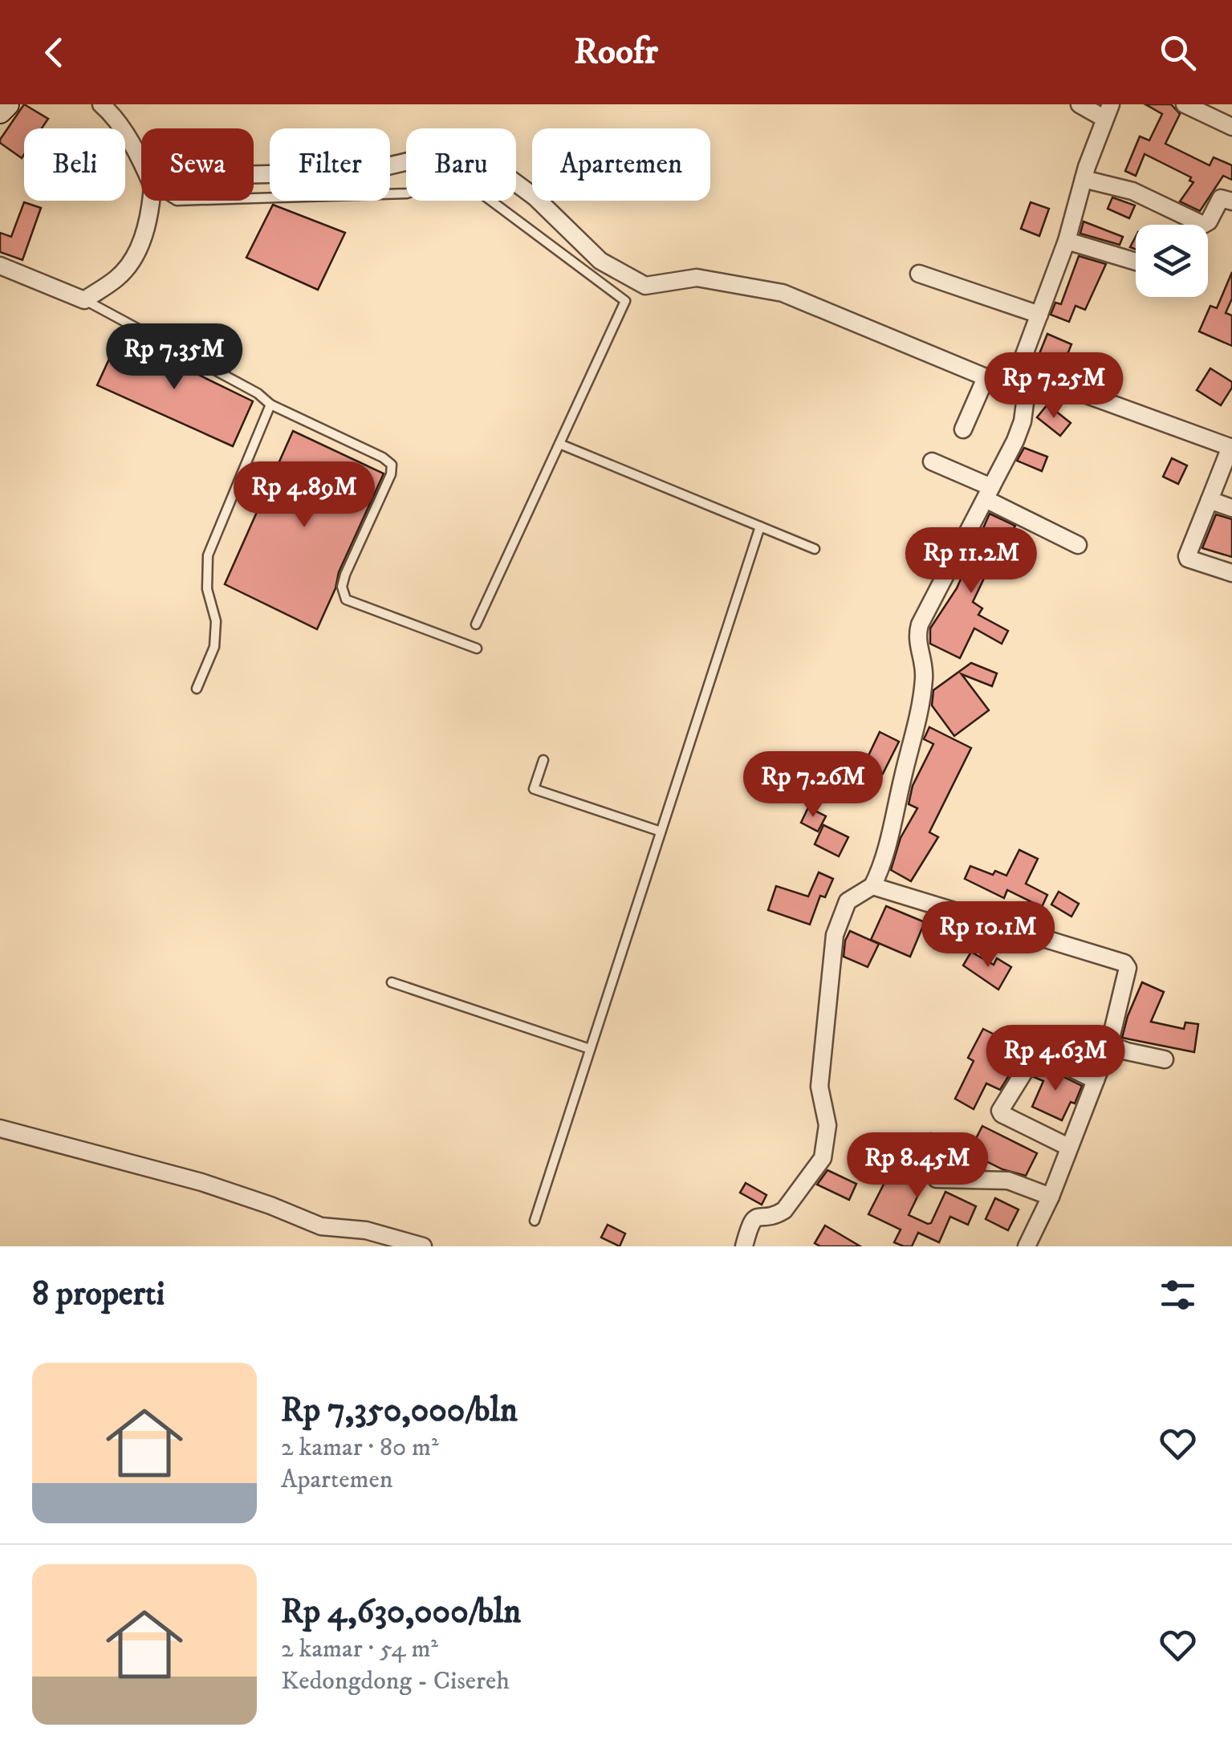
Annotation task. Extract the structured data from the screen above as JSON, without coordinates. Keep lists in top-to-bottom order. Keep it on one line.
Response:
{"page":{"header":"Roofr","chip":["Beli","Sewa","Filter","Baru","Apartemen"],"price":["Rp 7.35M","Rp 7.25M","Rp 4.89M","Rp 11.2M","Rp 7.26M","Rp 10.1M","Rp 4.63M","Rp 8.45M"],"heading":"8 properti","list":[{"name":"Rp 7,350,000/bln","note":"2 kamar · 80 m² · Apartemen"},{"name":"Rp 4,630,000/bln","note":"2 kamar · 54 m² · Kedongdong - Cisereh"}]}}
